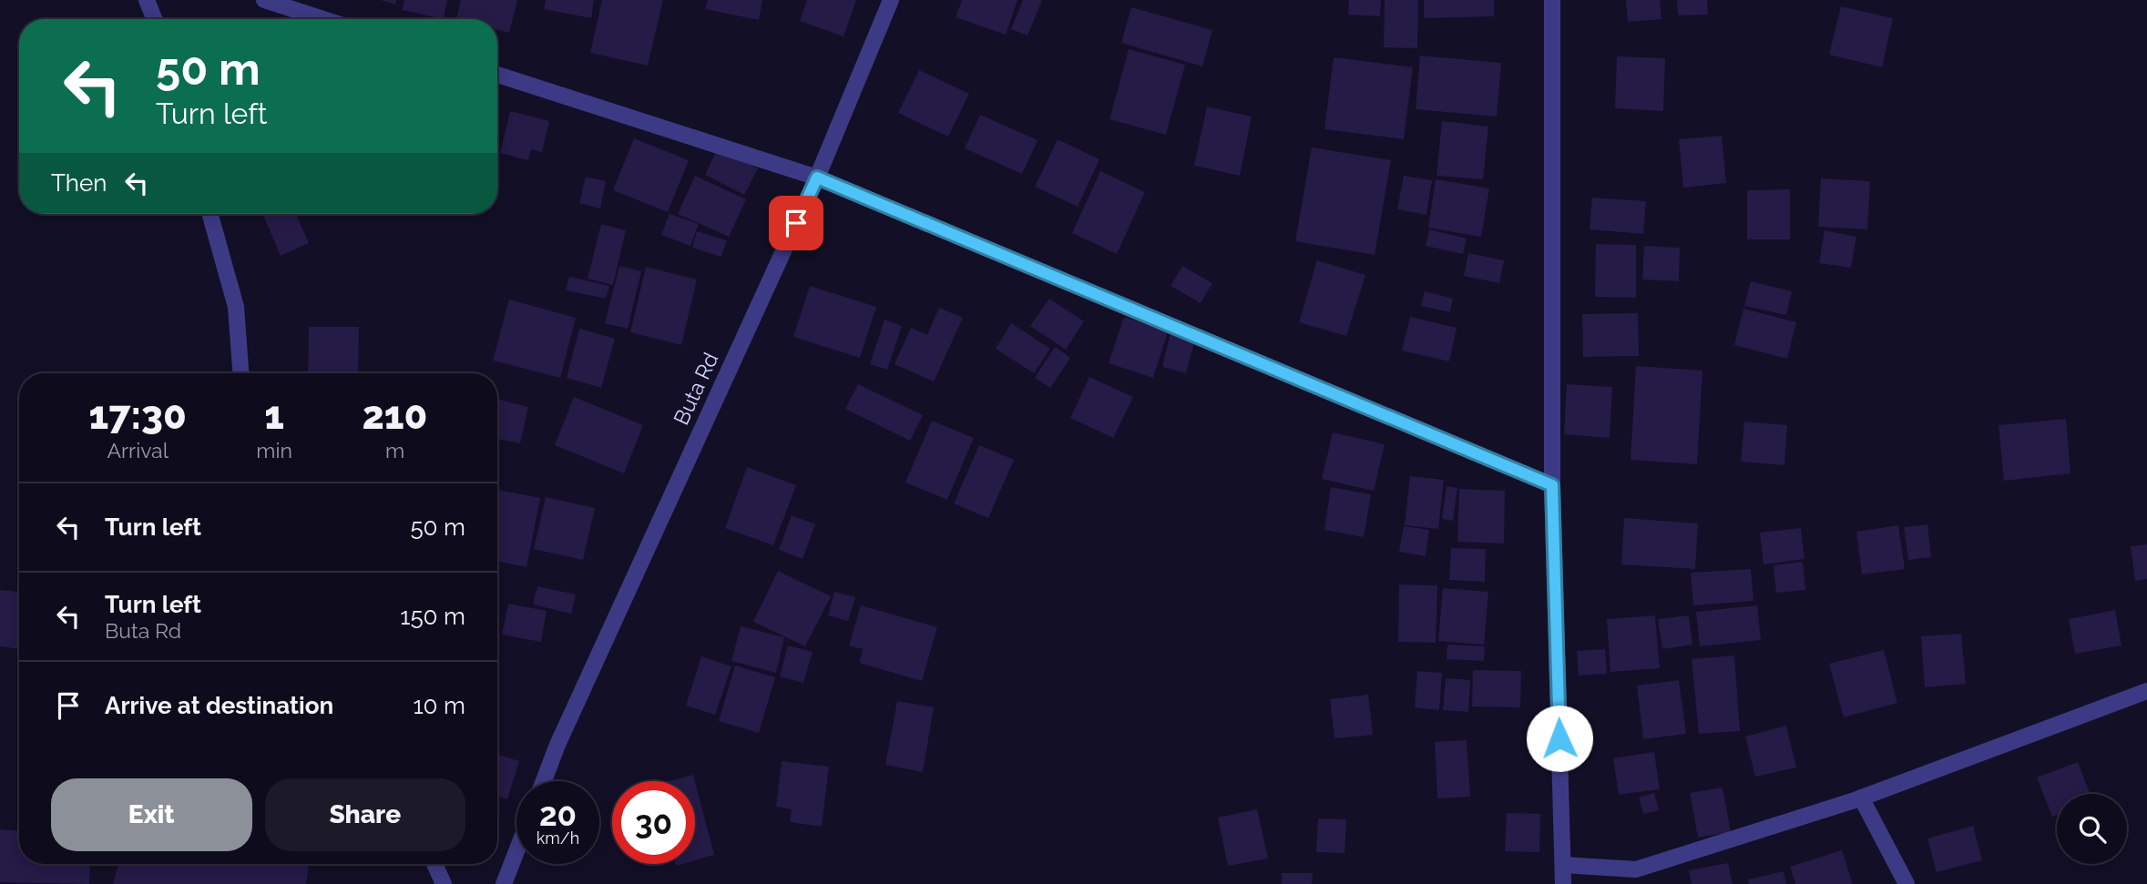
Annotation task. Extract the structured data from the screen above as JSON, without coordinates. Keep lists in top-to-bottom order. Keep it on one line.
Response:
{"streets":{"street":["Buta Rd"]},"page":{"turn":["50 m","Turn left"],"then":"Then","eta":["17:30","Arrival","1","min","210","m"],"list":[{"name":"Turn left","value":"50 m"},{"name":"Turn left","note":"Buta Rd","value":"150 m"},{"name":"Arrive at destination","value":"10 m"}],"buttons":["Exit","Share"],"speed":"20 km/h","limit":"30"}}
